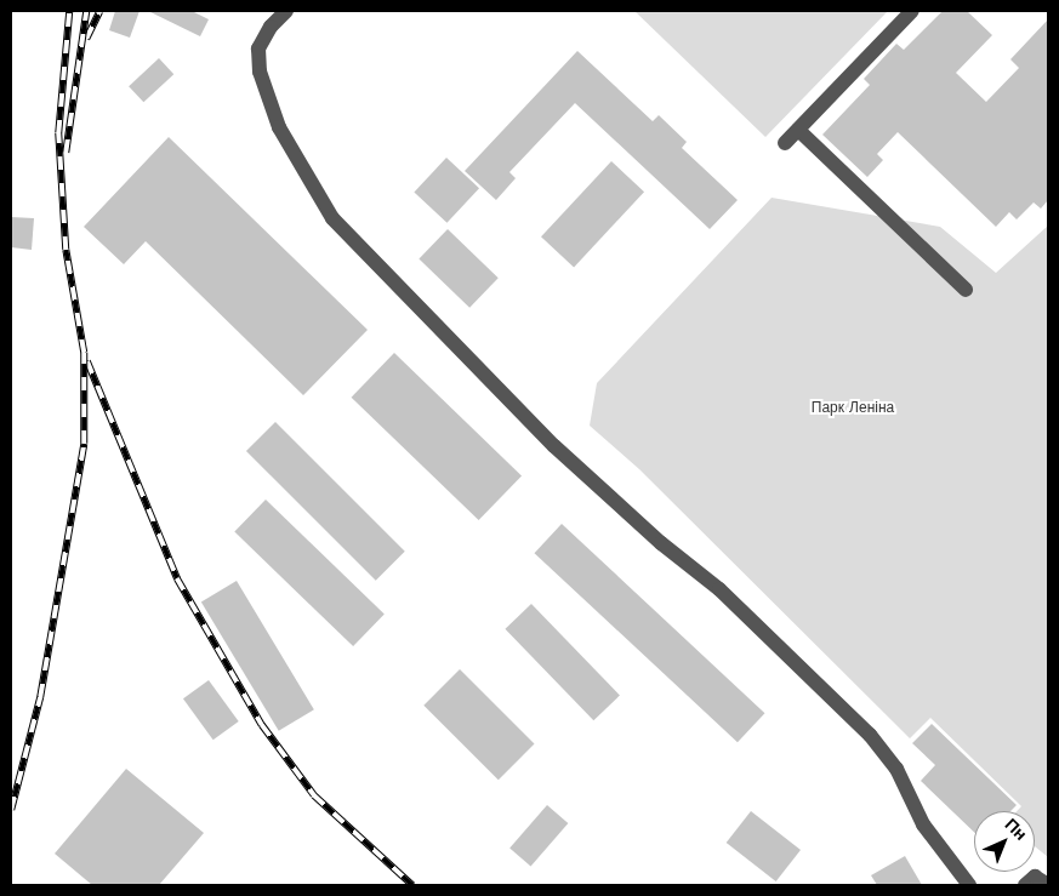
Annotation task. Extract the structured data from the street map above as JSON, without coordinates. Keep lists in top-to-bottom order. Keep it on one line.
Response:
{"parks":["Парк Леніна"],"north":"top right"}
